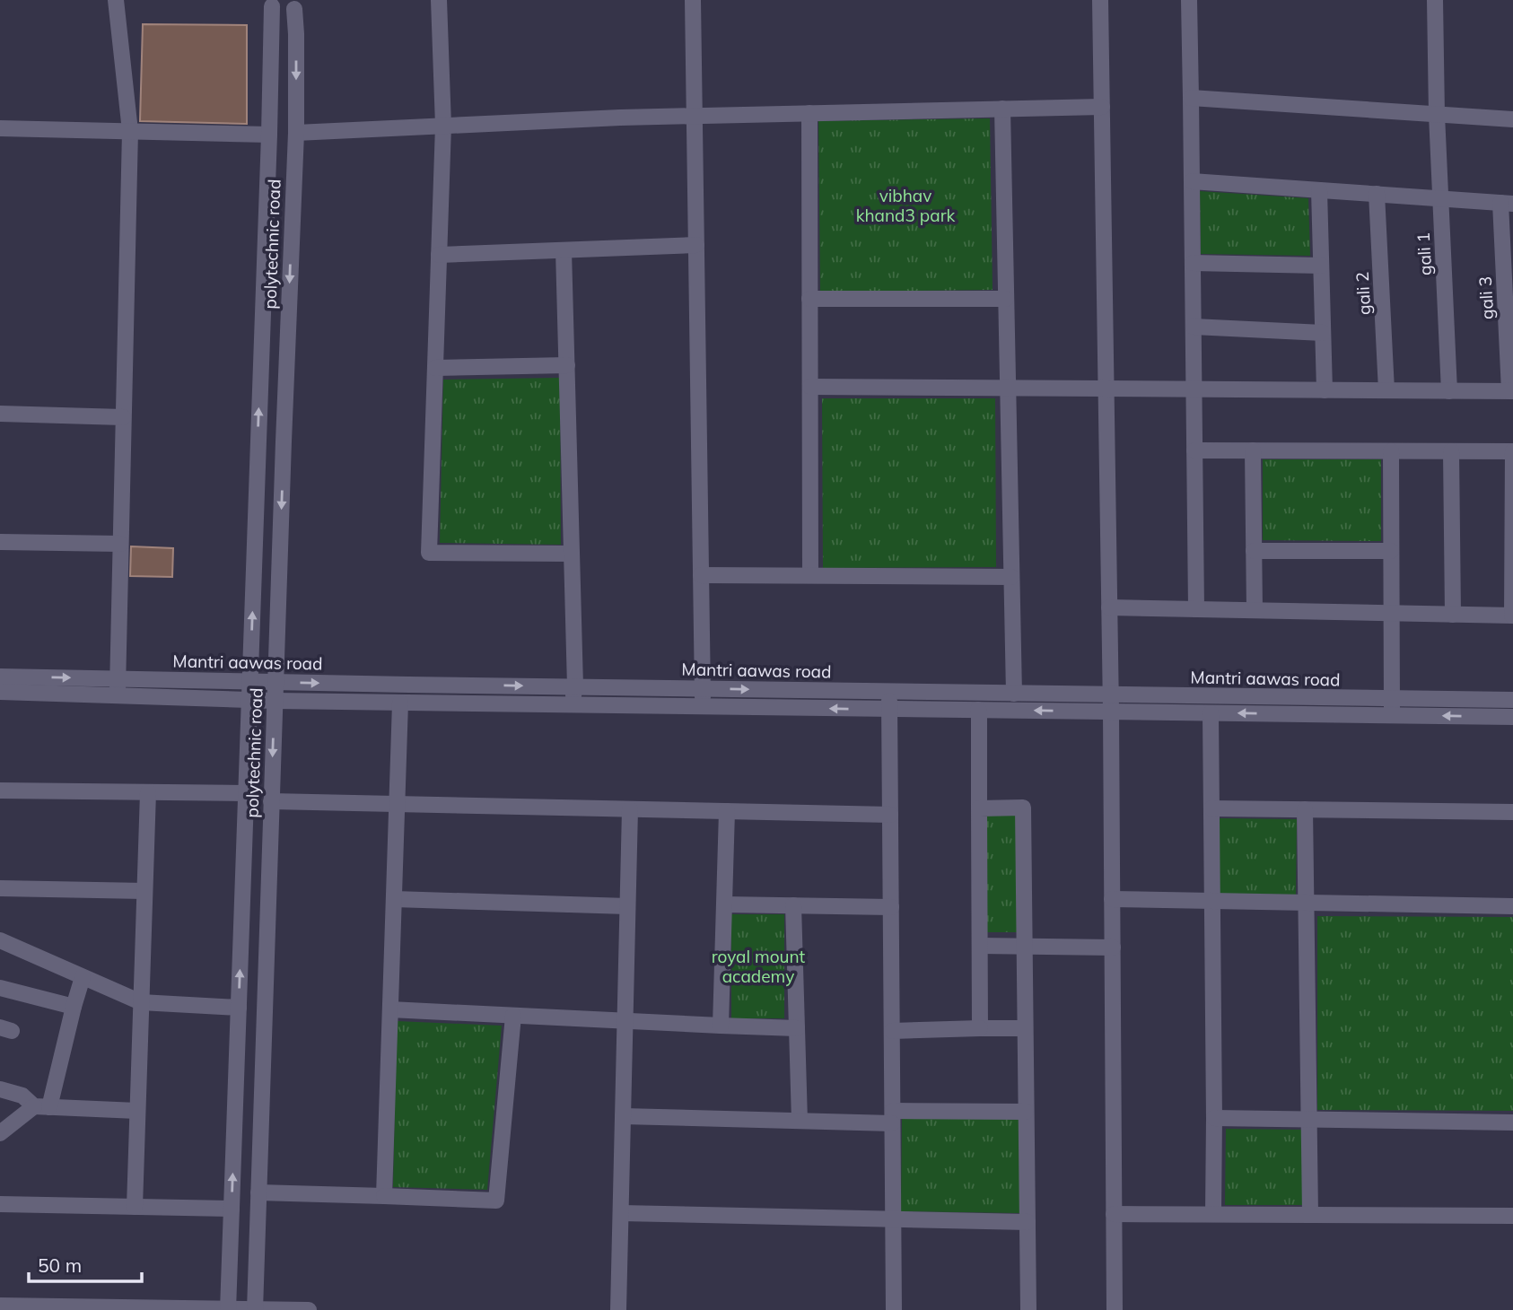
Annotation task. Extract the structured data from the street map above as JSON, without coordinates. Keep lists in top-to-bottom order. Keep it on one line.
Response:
{"streets":{"street":["polytechnic road","gali 1","gali 2","gali 3","Mantri aawas road"]},"crossings":[["polytechnic road","Mantri aawas road"]],"parks":["vibhav khand3 park","royal mount academy"],"scale_bar":"50 m"}
